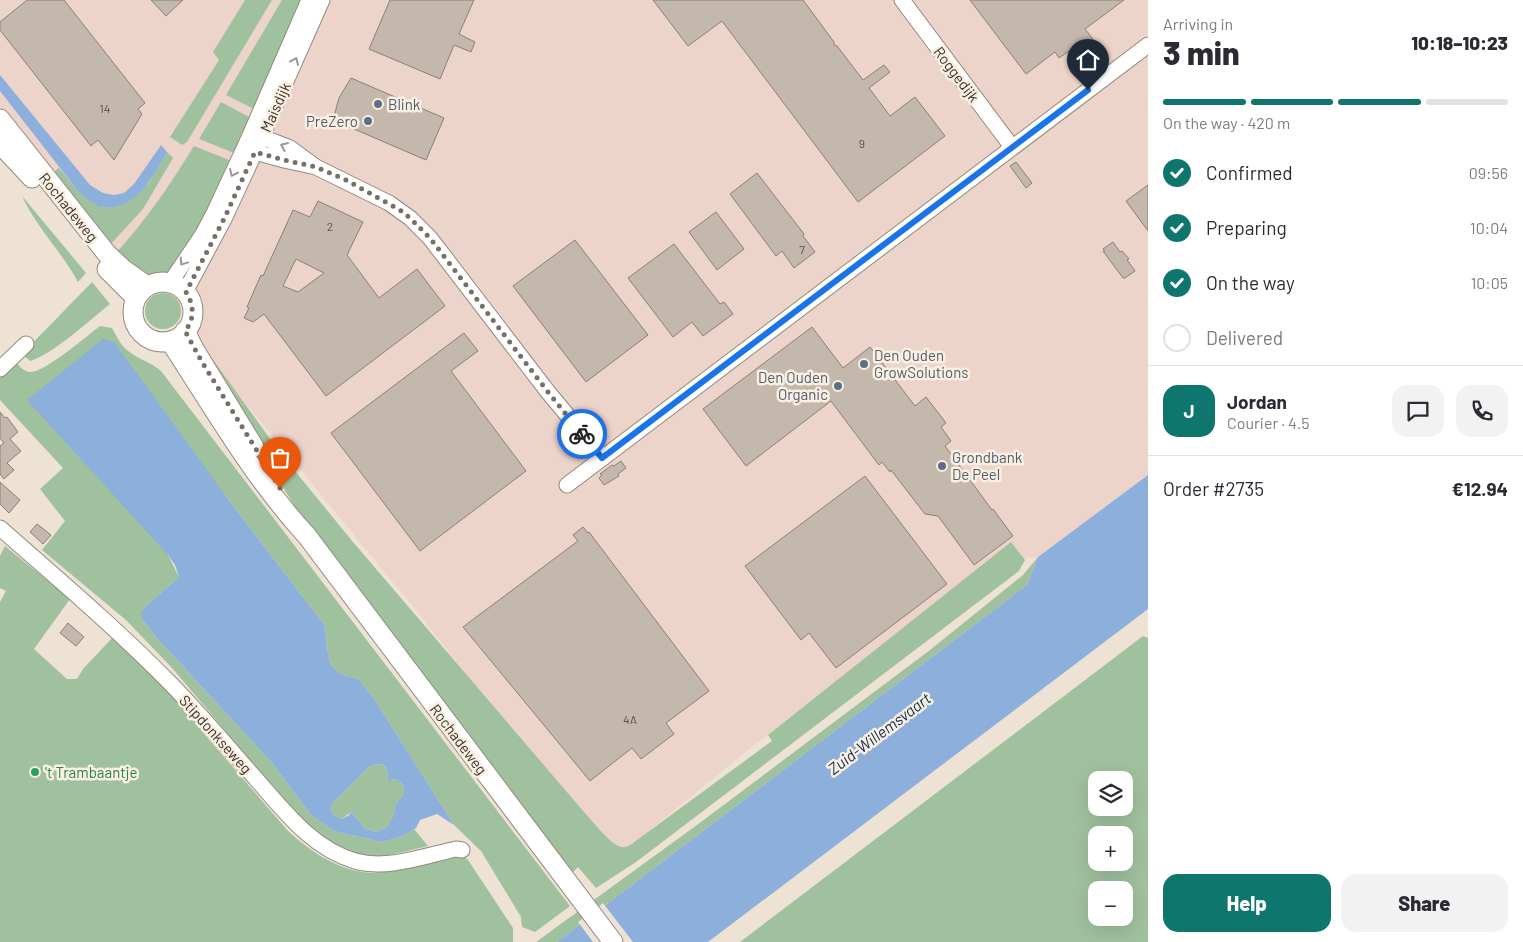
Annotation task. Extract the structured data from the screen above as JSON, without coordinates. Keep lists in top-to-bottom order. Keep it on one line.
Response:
{"streets":{"main road":["Rochadeweg"],"street":["Roggedijk","Maisdijk","Stipdonkseweg"]},"crossings":[["Maisdijk","Rochadeweg"]],"water":["Zuid-Willemsvaart"],"places":["Blink","PreZero","Den Ouden GrowSolutions","Den Ouden Organic","Grondbank De Peel","'t Trambaantje"],"house_numbers":["14","9","2","7","4A"],"page":{"heading":["3 min","Arriving in","10:18–10:23"],"panel":["Jordan","Courier · 4.5","Order #2735","€12.94"],"bar":"On the way · 420 m","list":[["Confirmed","09:56"],["Preparing","10:04"],["On the way","10:05"],"Delivered"],"round":"J","map_buttons":["+","−"],"buttons":["Help","Share"]}}
